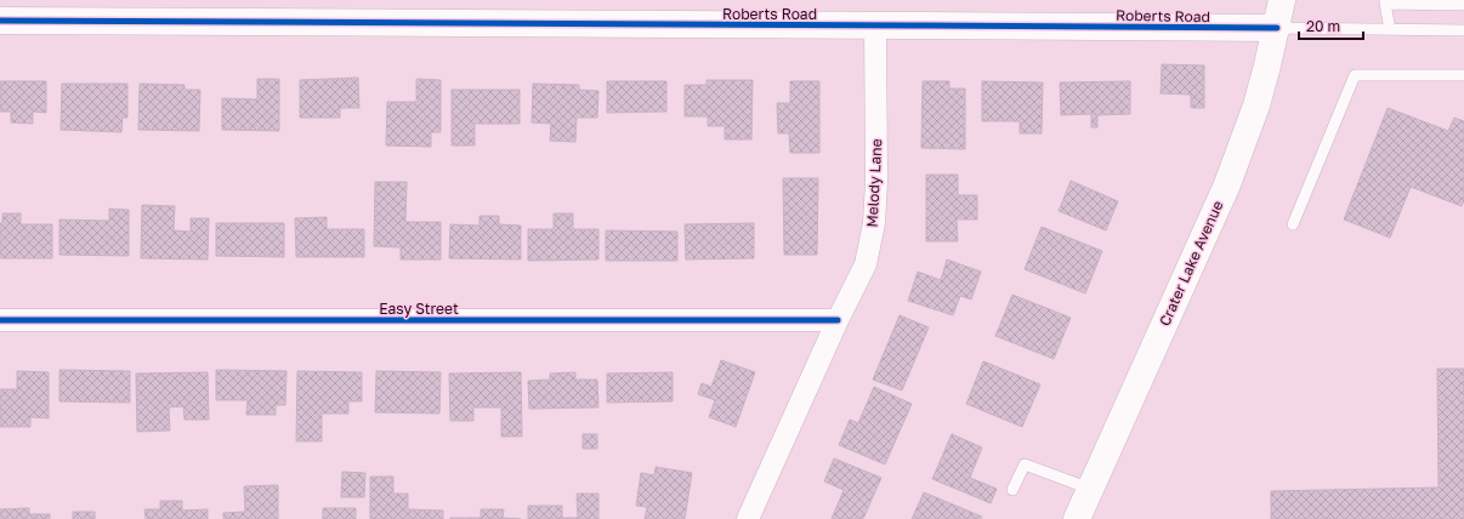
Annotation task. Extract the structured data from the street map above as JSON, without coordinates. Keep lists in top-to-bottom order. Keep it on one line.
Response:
{"streets":{"street":["Roberts Road","Melody Lane","Crater Lake Avenue","Easy Street"]},"crossings":[["Roberts Road","Melody Lane"],["Roberts Road","Crater Lake Avenue"],["Melody Lane","Easy Street"]],"scale_bar":"20 m"}
